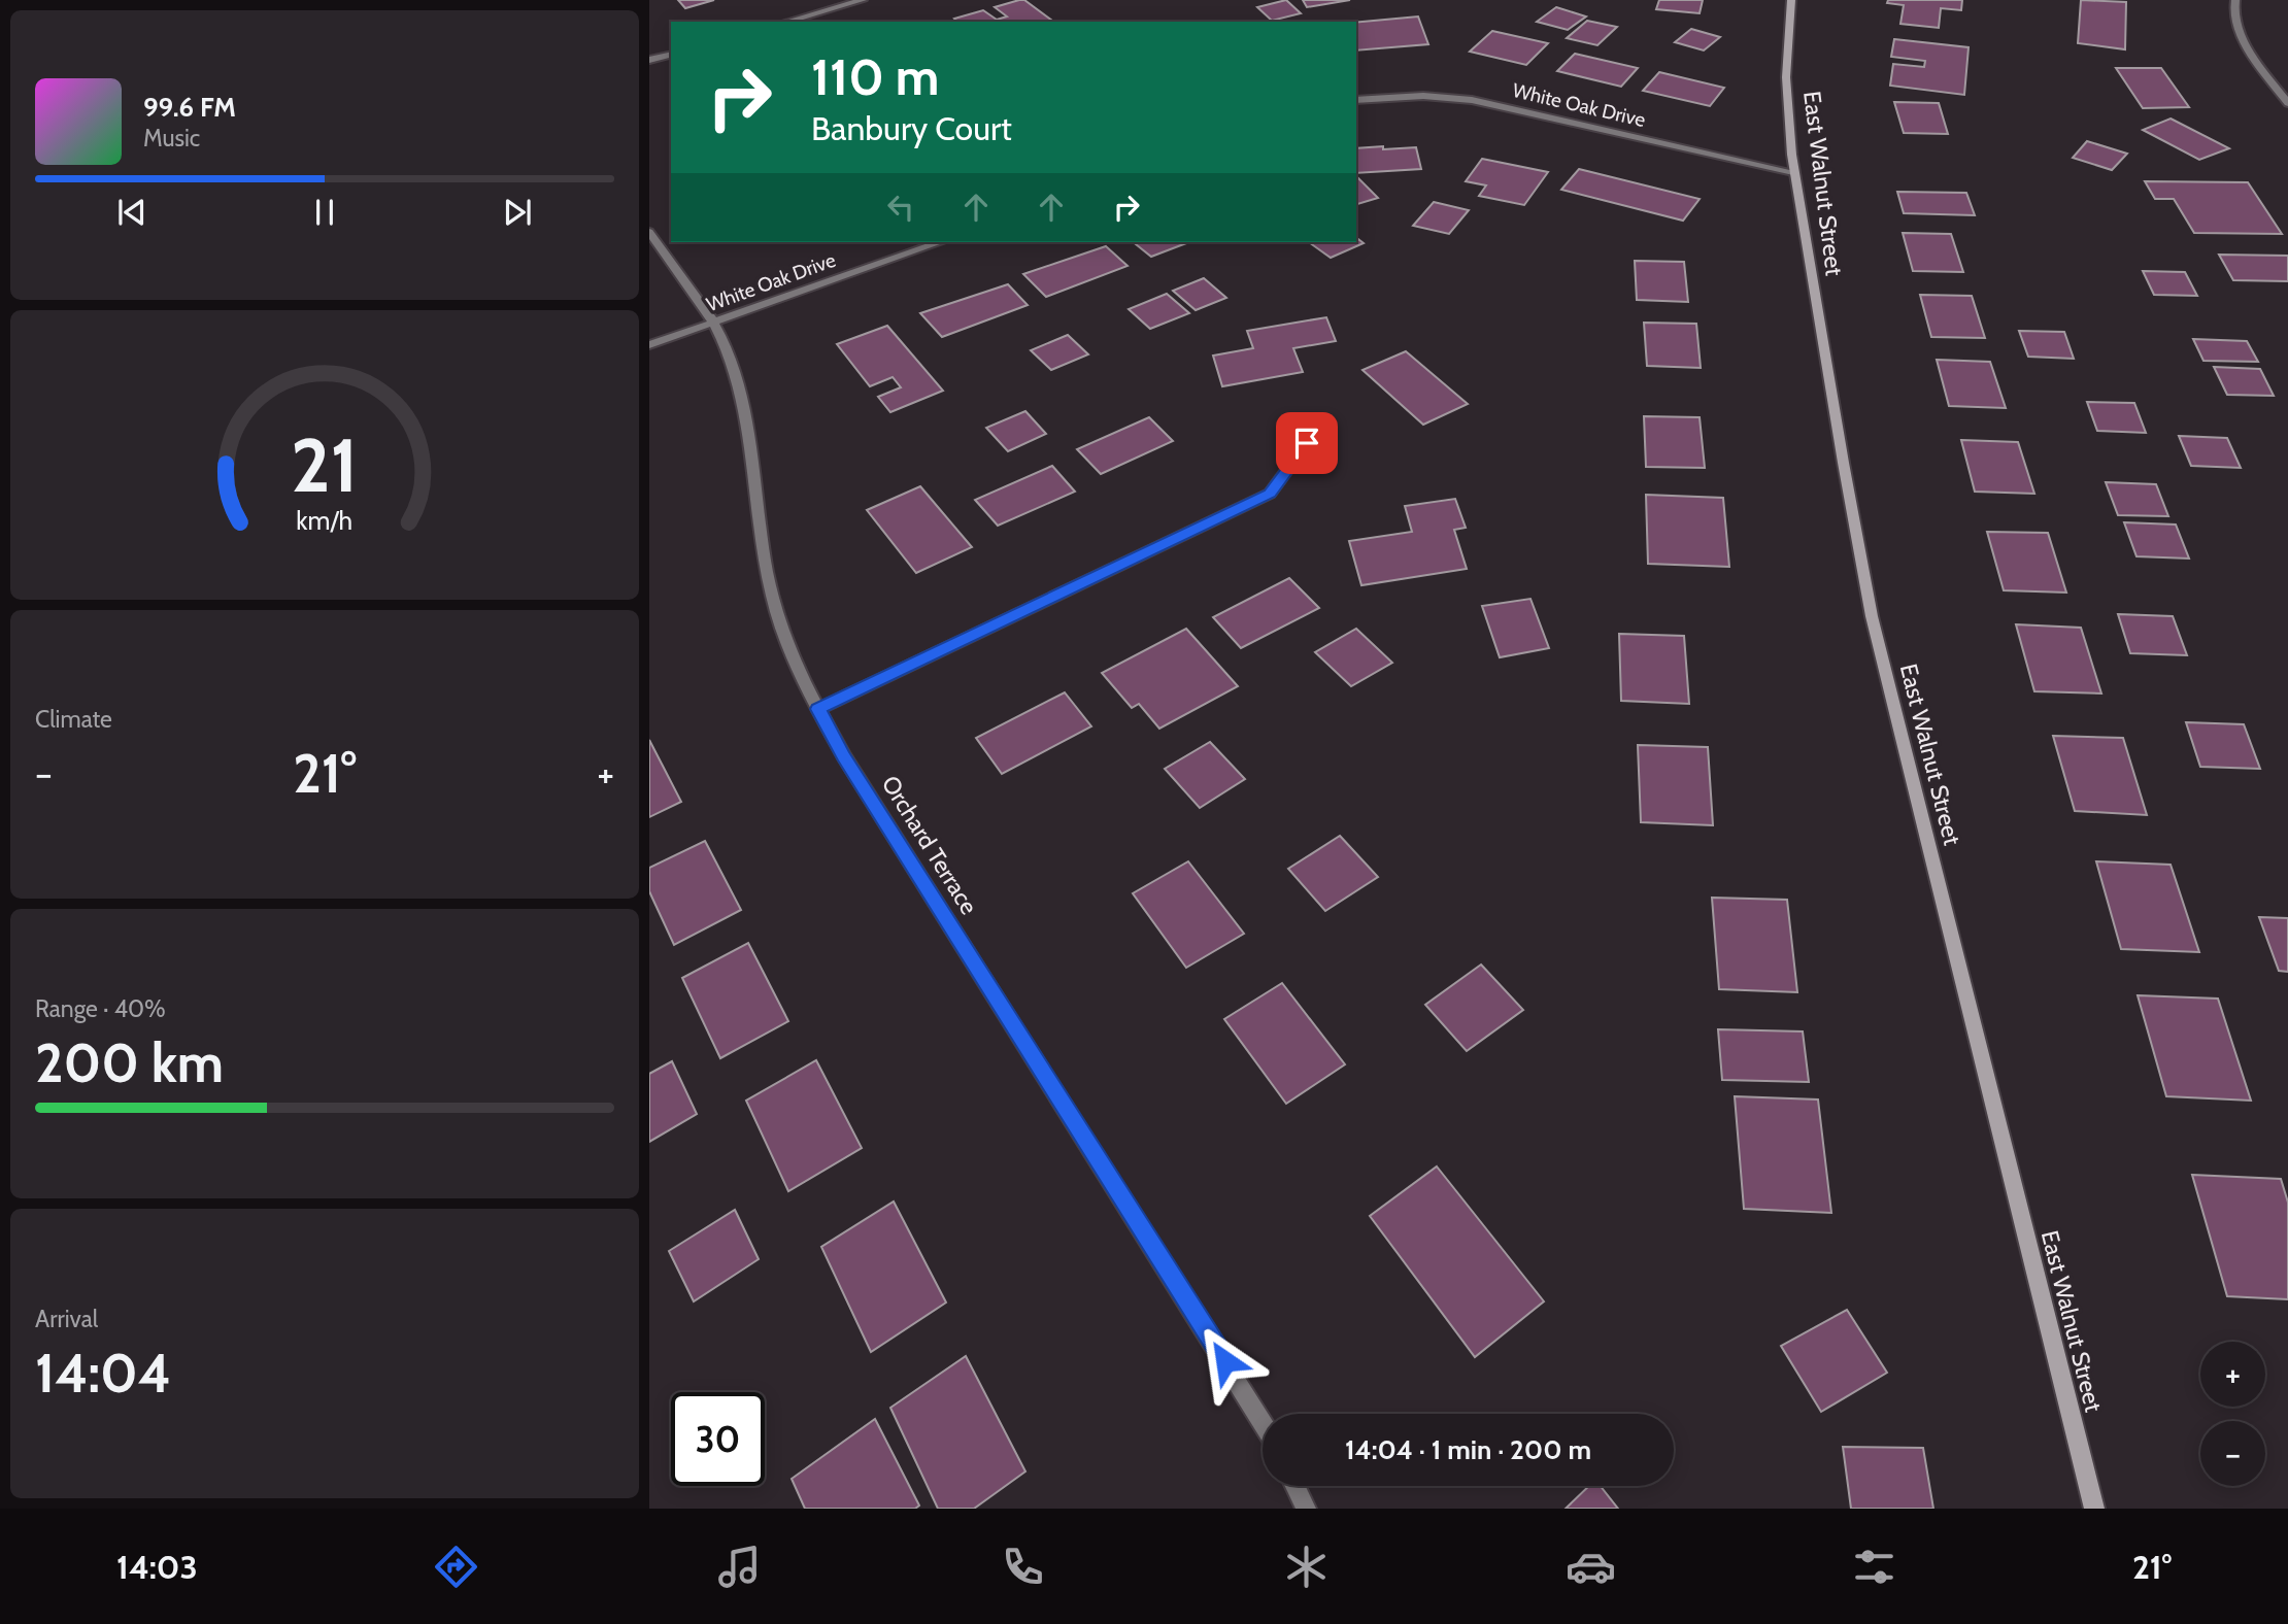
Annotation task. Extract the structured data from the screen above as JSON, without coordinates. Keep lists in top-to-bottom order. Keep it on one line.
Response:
{"streets":{"street":["White Oak Drive","East Walnut Street","Orchard Terrace"]},"crossings":[["White Oak Drive","East Walnut Street"],["White Oak Drive","Orchard Terrace"]],"page":{"turn":["110 m","Banbury Court"],"song":["99.6 FM","Music"],"tile":["Climate",["Range · 40%","200 km"],["Arrival","14:04"]],"heat":["−","21°","+"],"map_buttons":["+","−"],"limit":"30","trip":"14:04 · 1 min · 200 m","tabs":["14:03","21°"],"gauge":["21","km/h"]}}
